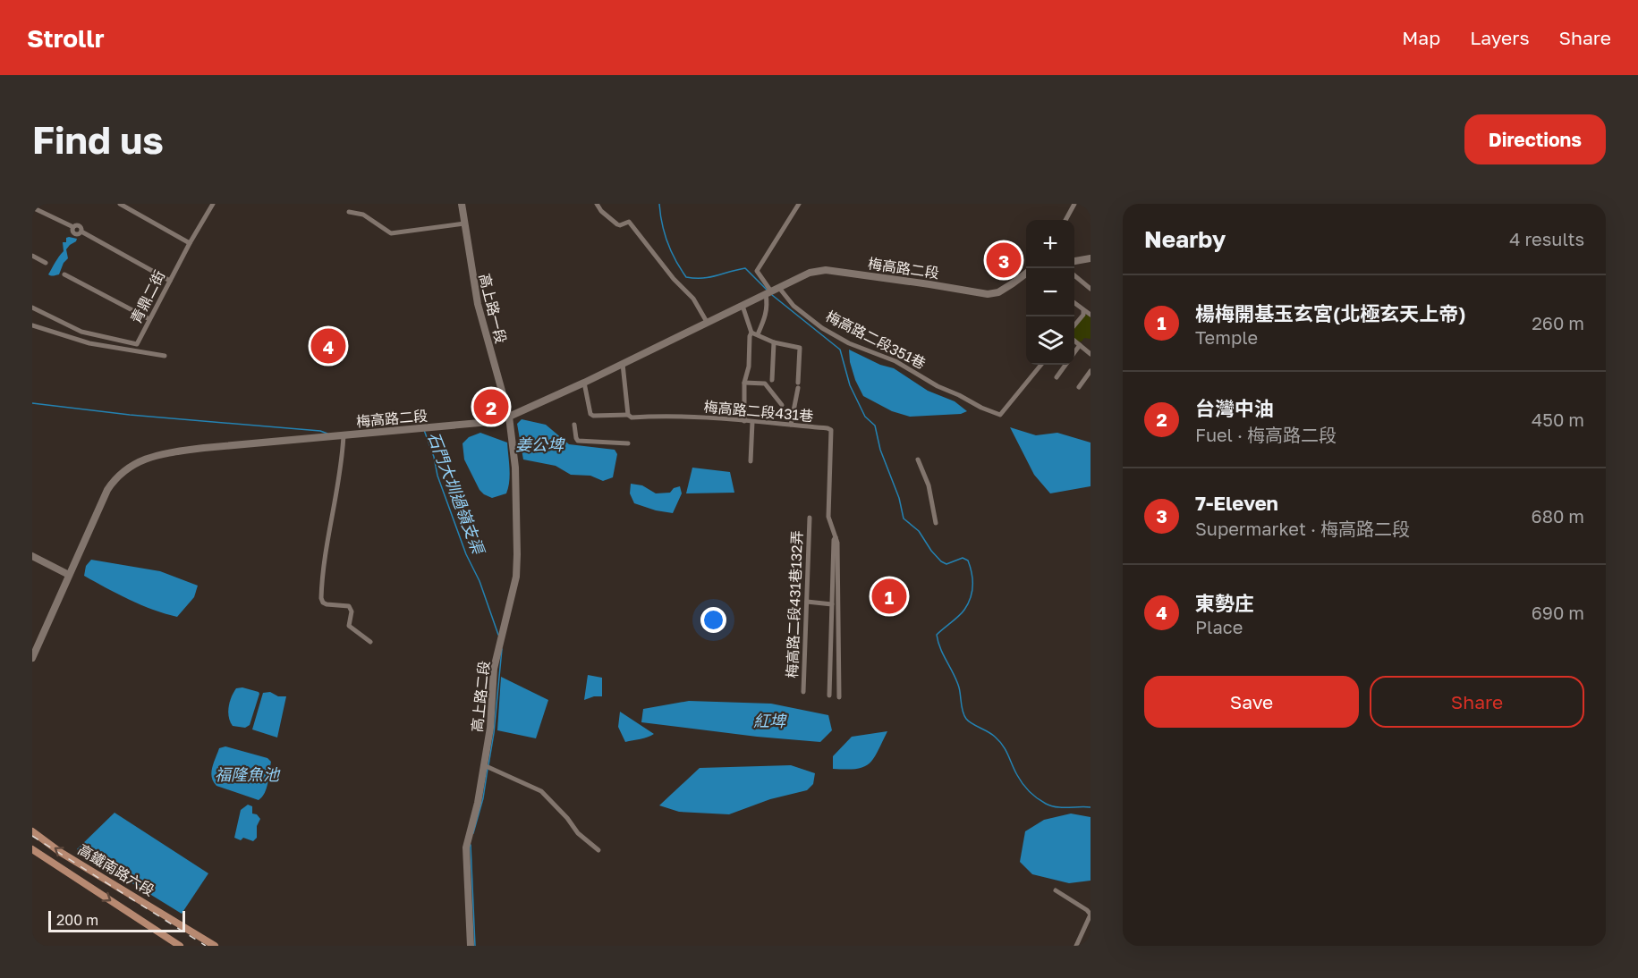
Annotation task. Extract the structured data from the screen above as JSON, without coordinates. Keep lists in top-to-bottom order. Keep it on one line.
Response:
{"streets":{"main road":["高鐵南路六段"],"street":["梅高路二段","青鼎二街","高上路一段","梅高路二段351巷","梅高路二段431巷","梅高路二段431巷132弄","高上路二段"]},"crossings":[["梅高路二段","高上路一段"],["梅高路二段","梅高路二段351巷"],["梅高路二段","梅高路二段431巷"],["梅高路二段","高上路二段"],["高上路一段","高上路二段"]],"water":["姜公埤","石門大圳過嶺支渠","紅埤","福隆魚池"],"scale_bar":"200 m","page":{"header":"Strollr","nav":["Map","Layers","Share"],"buttons":["Directions",["Save","Share"]],"title":"Find us","heading":["Nearby","4 results"],"map_buttons":["+","−"],"pins":["3","4","2","1"],"list":[{"mark":"1","name":"楊梅開基玉玄宮(北極玄天上帝)","note":"Temple","value":"260 m"},{"mark":"2","name":"台灣中油","note":"Fuel · 梅高路二段","value":"450 m"},{"mark":"3","name":"7-Eleven","note":"Supermarket · 梅高路二段","value":"680 m"},{"mark":"4","name":"東勢庄","note":"Place","value":"690 m"}],"scale":"200 m"}}
